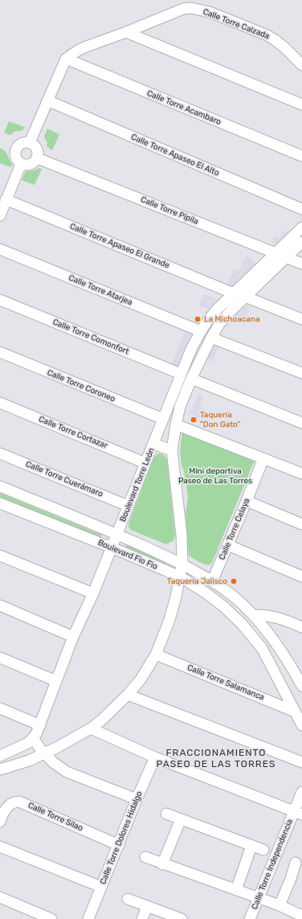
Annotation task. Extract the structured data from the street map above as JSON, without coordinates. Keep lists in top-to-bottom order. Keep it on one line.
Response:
{"streets":{"street":["Calle Torre Calzada","Calle Torre Acambaro","Calle Torre Apaseo El Alto","Calle Torre Pípila","Calle Torre Apaseo El Grande","Calle Torre Atarjea","Calle Torre Comonfort","Calle Torre Coroneo","Calle Torre Cortazar","Calle Torre Cuerámaro","Boulevard Torre León","Calle Torre Celaya","Boulevard Fio Fio","Calle Torre Salamanca","Calle Torre Silao","Calle Torre Dolores Hidalgo","Calle Torre Independencia"]},"crossings":[["Calle Torre Calzada","Calle Torre Acambaro"],["Calle Torre Pípila","Boulevard Torre León"],["Calle Torre Apaseo El Grande","Boulevard Torre León"],["Calle Torre Atarjea","Boulevard Torre León"],["Calle Torre Comonfort","Boulevard Torre León"],["Calle Torre Coroneo","Boulevard Torre León"],["Calle Torre Cortazar","Boulevard Torre León"],["Calle Torre Cuerámaro","Boulevard Torre León"],["Boulevard Torre León","Boulevard Fio Fio"],["Calle Torre Celaya","Boulevard Fio Fio"],["Boulevard Fio Fio","Calle Torre Salamanca"],["Calle Torre Silao","Calle Torre Dolores Hidalgo"]],"districts":["FRACCIONAMIENTO PASEO DE LAS TORRES"],"parks":["Mini deportiva Paseo de Las Torres"],"places":["La Michoacana","Taquería \"Don Gato\"","Taquería Jalisco"]}
